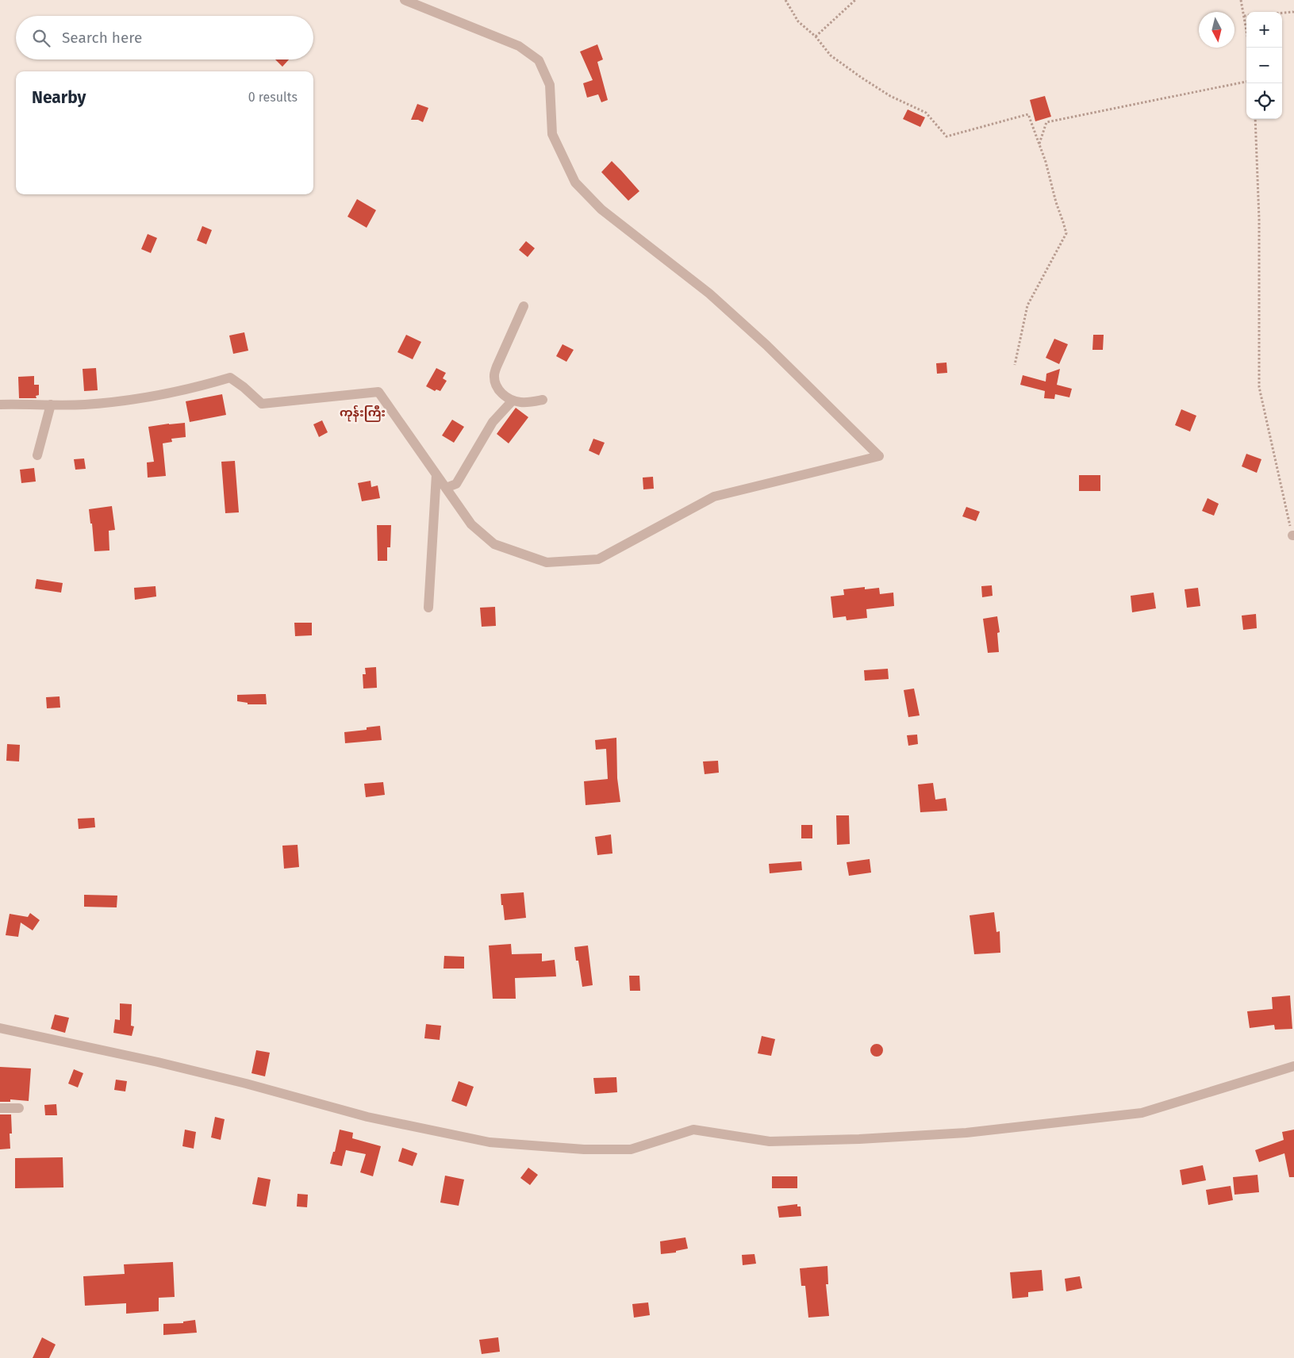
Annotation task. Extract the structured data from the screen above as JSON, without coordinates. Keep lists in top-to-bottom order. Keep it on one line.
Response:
{"districts":["ကုန်းကြီး"],"north":"bottom","page":{"map_buttons":["+","−"],"search":"Search here","heading":["Nearby","0 results"]}}
